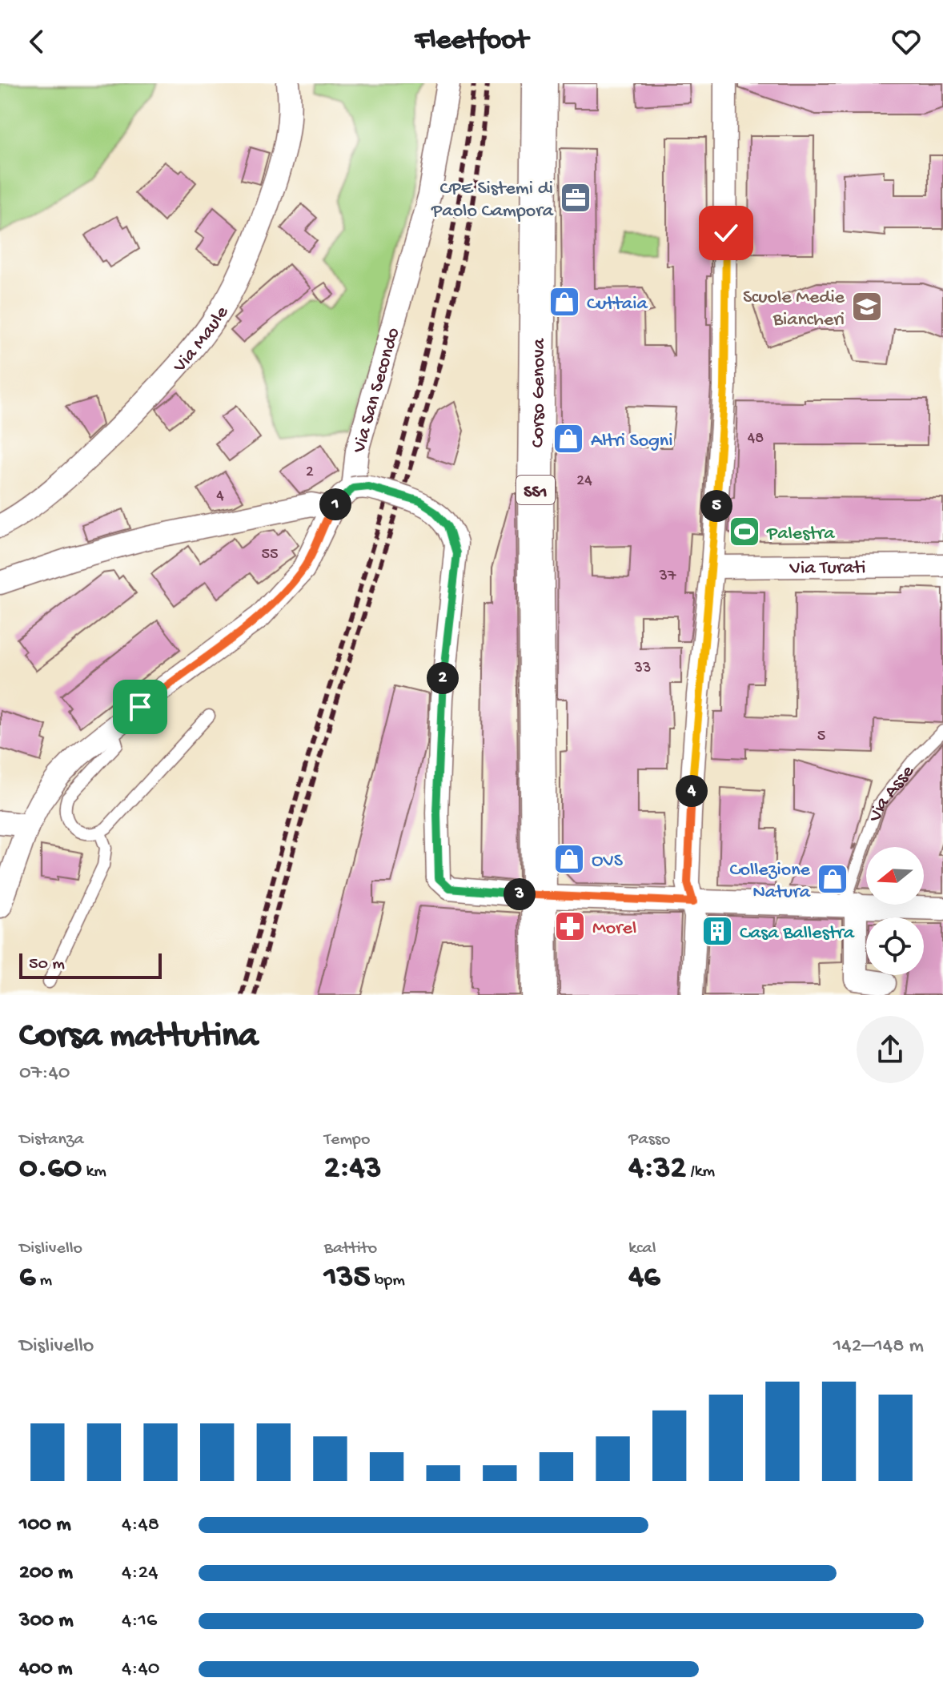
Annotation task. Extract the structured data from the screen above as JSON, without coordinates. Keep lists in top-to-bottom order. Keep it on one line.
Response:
{"streets":{"main road":["Corso Genova","SS1"],"street":["Via Maule","Via San Secondo","Via Turati","Via Asse"]},"crossings":[["Corso Genova","SS1"]],"places":{"office":["CPE Sistemi di Paolo Campora"],"shop":["Cuttaia","Altri Sogni","OVS","Collezione Natura"],"school or university":["Scuole Medie Biancheri"],"sports":["Palestra"],"pharmacy":["Morel"],"building":["Casa Ballestra"]},"house_numbers":["48","2","24","4","55","37","33","5"],"scale_bar":"50 m","north":"left","page":{"header":"Fleetfoot","pins":["1","5","2","4","3"],"scale":"50 m","heading":["Corsa mattutina","07:40"],"stats":[["Distanza","0.60 km"],["Tempo","2:43"],["Passo","4:32 /km"],["Dislivello","6 m"],["Battito","135 bpm"],["kcal","46"]],"chart":["Dislivello","142–148 m"],"list":[{"name":"100 m","note":"4:48"},{"name":"200 m","note":"4:24"},{"name":"300 m","note":"4:16"},{"name":"400 m","note":"4:40"}]}}
